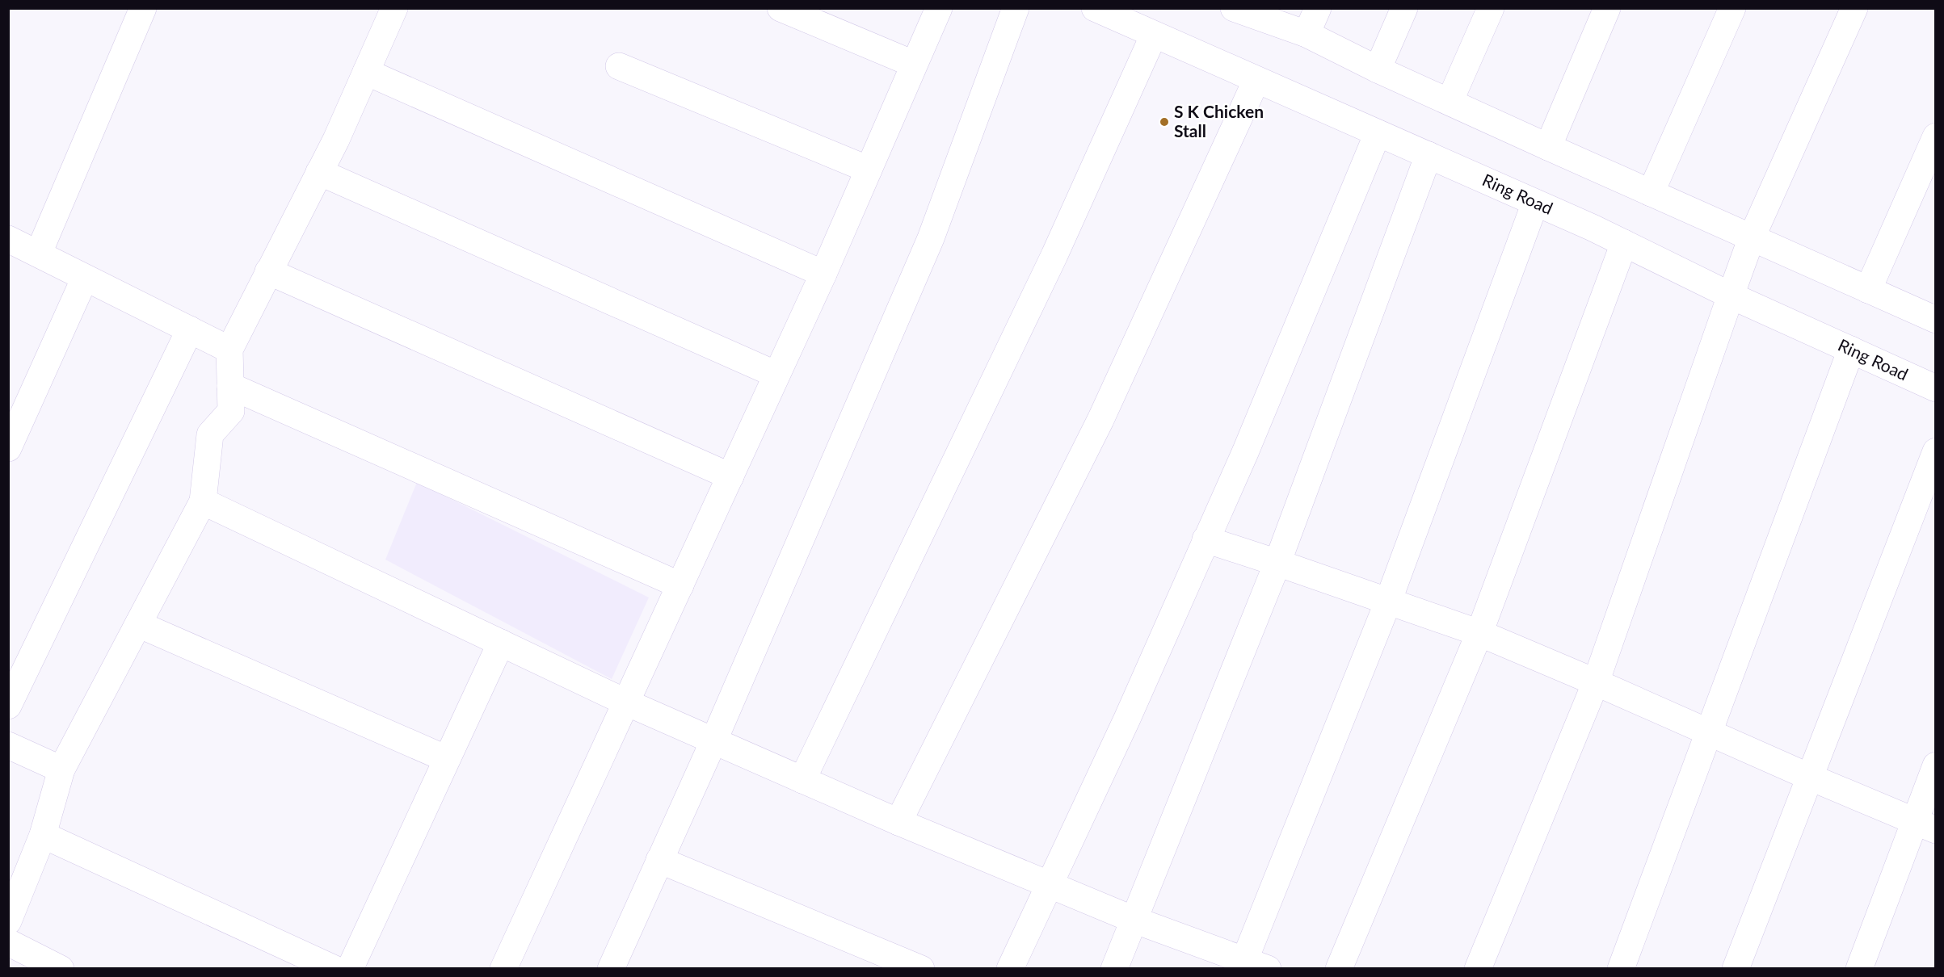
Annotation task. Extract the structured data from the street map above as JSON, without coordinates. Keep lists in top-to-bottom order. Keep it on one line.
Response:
{"streets":{"street":["Ring Road"]},"places":["S K Chicken Stall"]}
